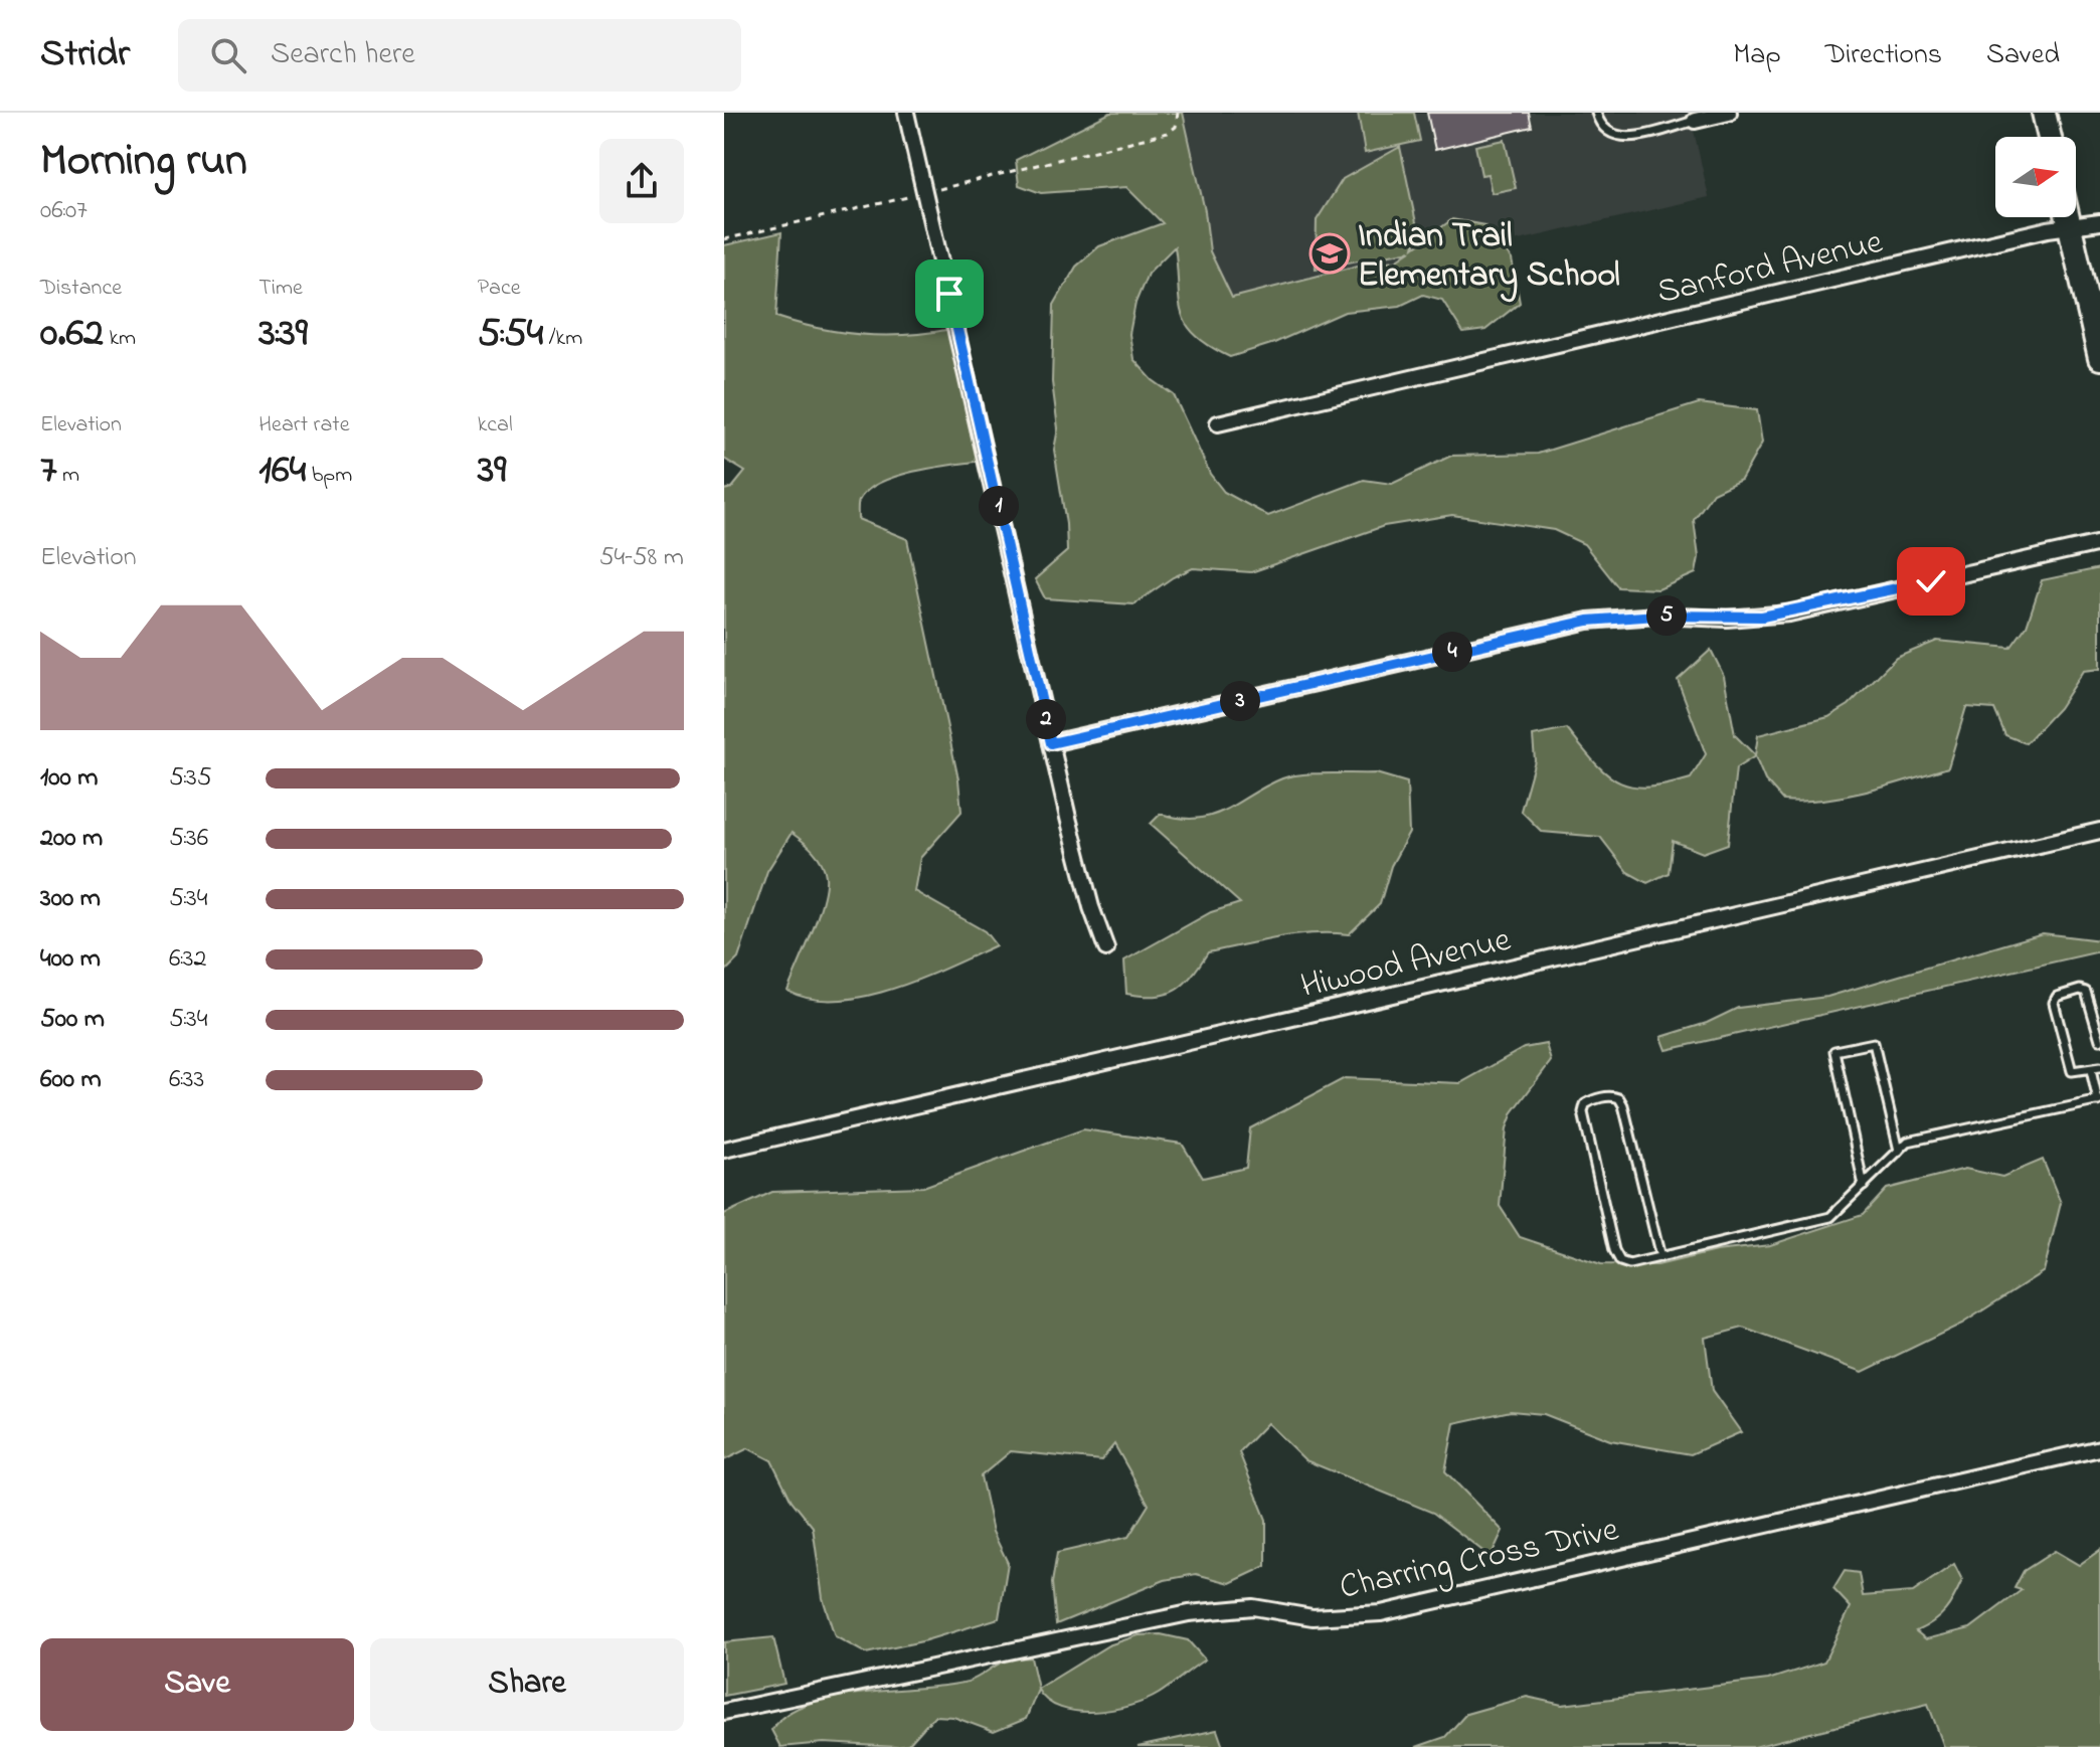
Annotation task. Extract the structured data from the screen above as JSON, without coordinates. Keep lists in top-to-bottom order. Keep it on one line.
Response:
{"streets":{"street":["Sanford Avenue","Hiwood Avenue","Charring Cross Drive"]},"places":{"school or university":["Indian Trail Elementary School"]},"north":"right","page":{"header":"Stridr","search":"Search here","nav":["Map","Directions","Saved"],"heading":["Morning run","06:07"],"stats":[["Distance","0.62 km"],["Time","3:39"],["Pace","5:54 /km"],["Elevation","7 m"],["Heart rate","164 bpm"],["kcal","39"]],"pins":["1","5","4","3","2"],"chart":["Elevation","54–58 m"],"list":[{"name":"100 m","note":"5:35"},{"name":"200 m","note":"5:36"},{"name":"300 m","note":"5:34"},{"name":"400 m","note":"6:32"},{"name":"500 m","note":"5:34"},{"name":"600 m","note":"6:33"}],"buttons":["Save","Share"]}}
